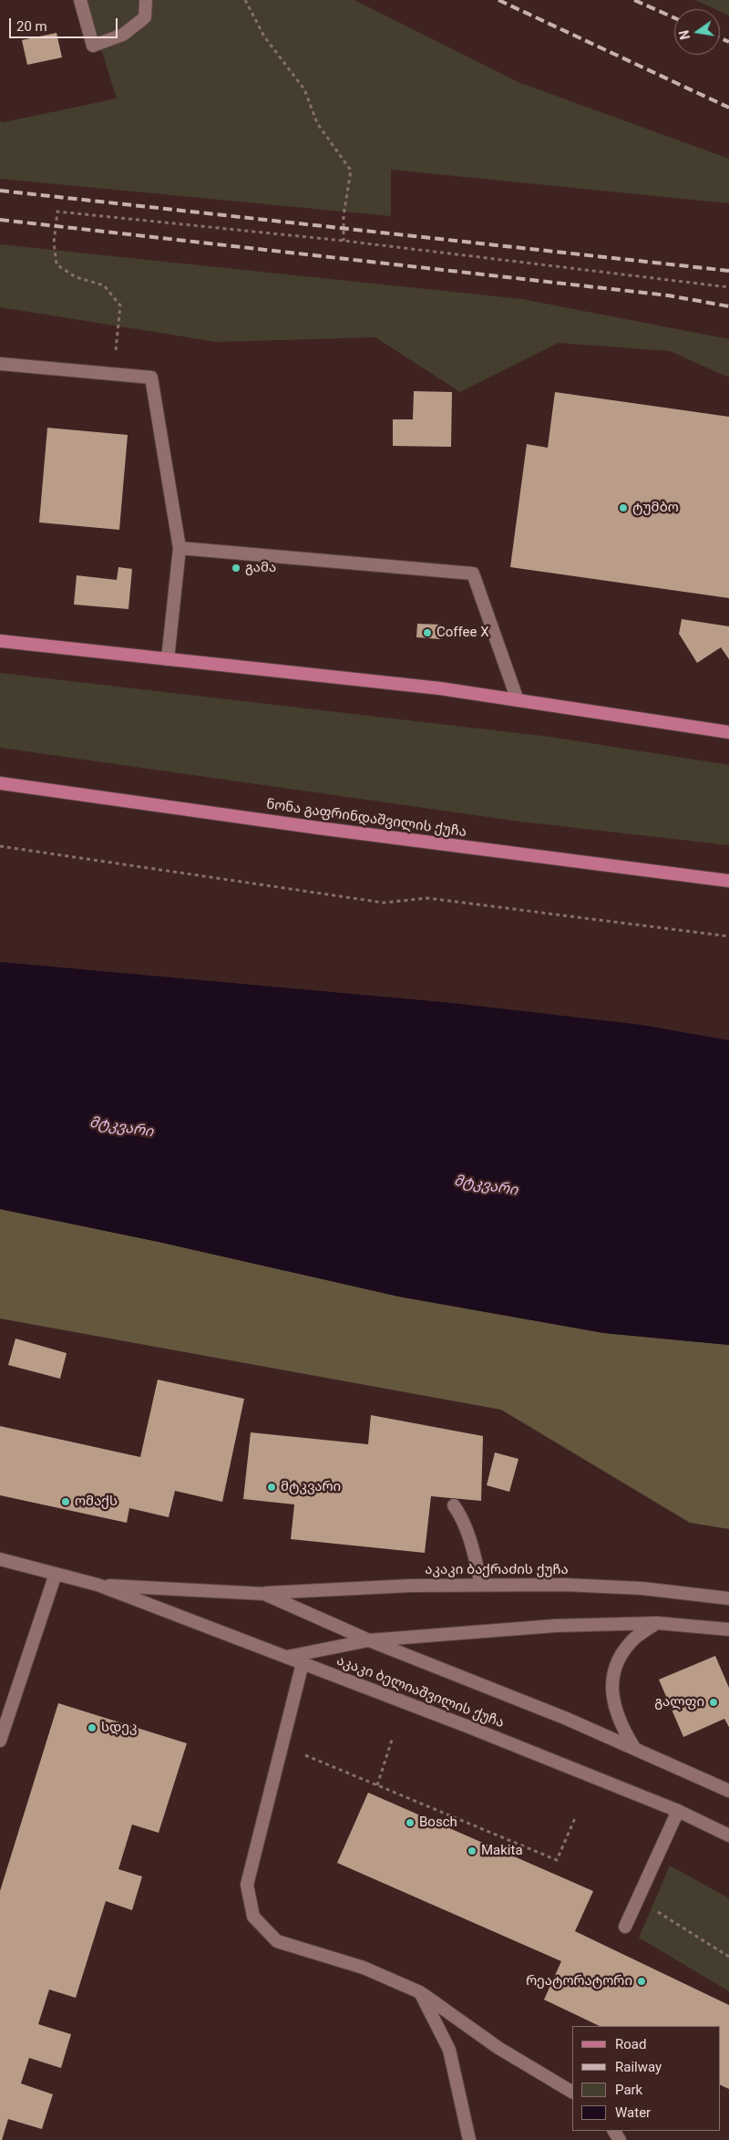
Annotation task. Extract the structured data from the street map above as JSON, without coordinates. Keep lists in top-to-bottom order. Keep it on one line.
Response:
{"streets":{"main road":["ნონა გაფრინდაშვილის ქუჩა","აკაკი ბაქრაძის ქუჩა","აკაკი ბელიაშვილის ქუჩა"]},"crossings":[["აკაკი ბაქრაძის ქუჩა","აკაკი ბელიაშვილის ქუჩა"]],"water":["მტკვარი"],"places":["ტუმბო","გამა","Coffee X","მტკვარი","ომაქს","გალფი","სდეკ","Bosch","Makita","რეატორატორი"],"legend":["Road","Railway","Park","Water"],"scale_bar":"20 m","north":"left"}
